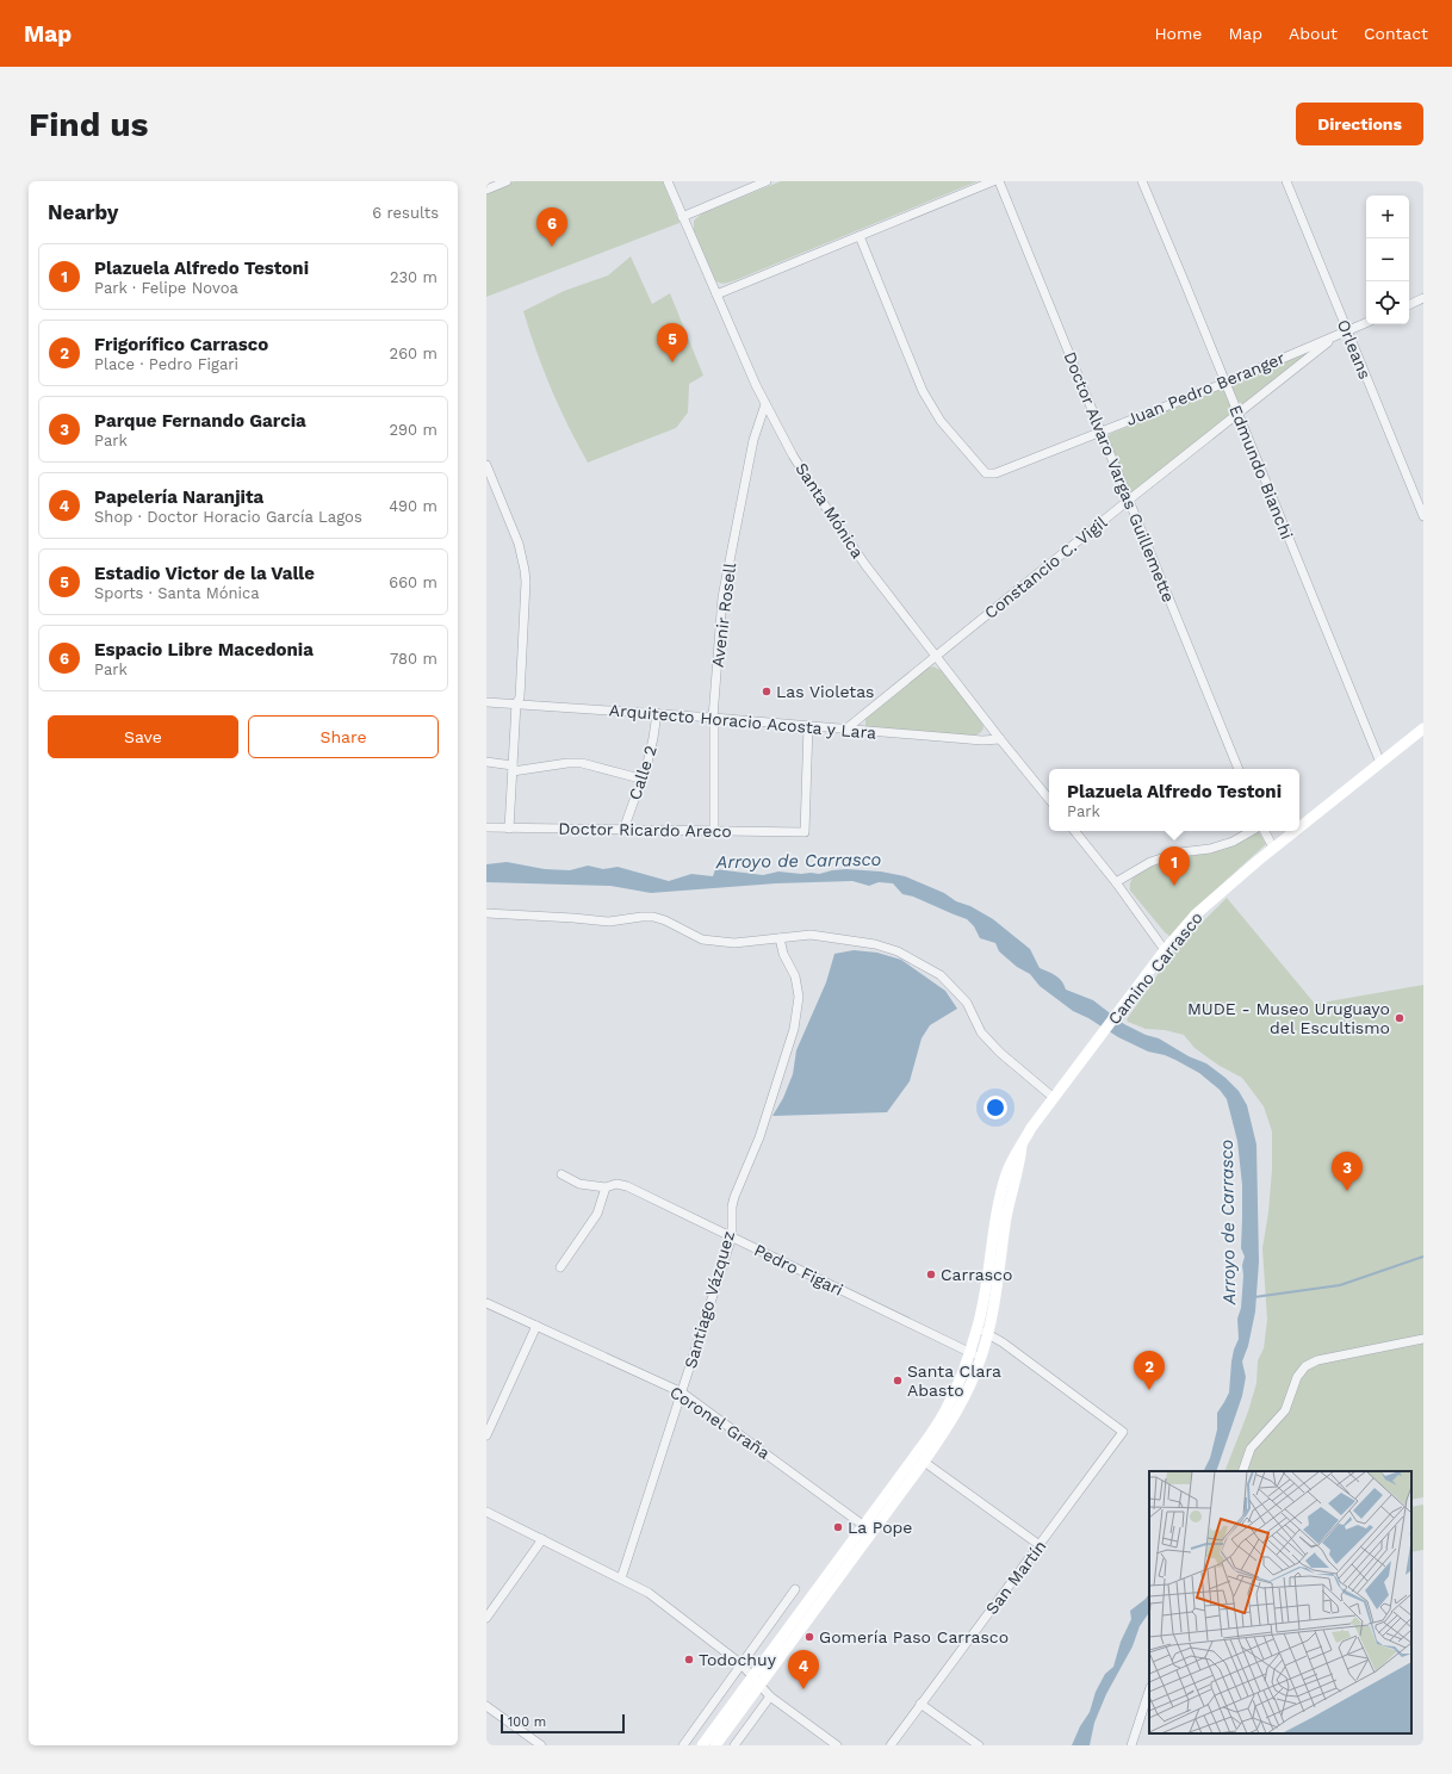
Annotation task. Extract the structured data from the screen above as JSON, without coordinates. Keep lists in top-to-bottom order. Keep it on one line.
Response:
{"streets":{"main road":["Camino Carrasco"],"street":["Orleans","Juan Pedro Beranger","Edmundo Bianchi","Doctor Alvaro Vargas Guillemette","Santa Mónica","Constancio C. Vigil","Avenir Rosell","Arquitecto Horacio Acosta y Lara","Calle 2","Doctor Ricardo Areco","Pedro Figari","Santiago Vázquez","Coronel Graña","San Martín"]},"crossings":[["Orleans","Juan Pedro Beranger"],["Juan Pedro Beranger","Edmundo Bianchi"],["Juan Pedro Beranger","Doctor Alvaro Vargas Guillemette"],["Juan Pedro Beranger","Constancio C. Vigil"],["Edmundo Bianchi","Constancio C. Vigil"],["Edmundo Bianchi","Camino Carrasco"],["Doctor Alvaro Vargas Guillemette","Constancio C. Vigil"],["Santa Mónica","Constancio C. Vigil"],["Santa Mónica","Avenir Rosell"],["Santa Mónica","Arquitecto Horacio Acosta y Lara"],["Constancio C. Vigil","Arquitecto Horacio Acosta y Lara"],["Avenir Rosell","Arquitecto Horacio Acosta y Lara"],["Avenir Rosell","Doctor Ricardo Areco"],["Arquitecto Horacio Acosta y Lara","Calle 2"],["Arquitecto Horacio Acosta y Lara","Doctor Ricardo Areco"],["Calle 2","Doctor Ricardo Areco"],["Camino Carrasco","San Martín"],["Pedro Figari","Santiago Vázquez"],["Santiago Vázquez","Coronel Graña"]],"water":["Arroyo de Carrasco"],"places":["Las Violetas","MUDE - Museo Uruguayo del Escultismo","Carrasco","Santa Clara Abasto","La Pope","Gomería Paso Carrasco","Todochuy"],"scale_bar":"100 m","page":{"header":"Map","nav":["Home","Map","About","Contact"],"buttons":["Directions",["Save","Share"]],"title":"Find us","heading":["Nearby","6 results"],"map_buttons":["+","−"],"pins":["6","5","1","3","2","4"],"list":[{"mark":"1","name":"Plazuela Alfredo Testoni","note":"Park · Felipe Novoa","value":"230 m"},{"mark":"2","name":"Frigorífico Carrasco","note":"Place · Pedro Figari","value":"260 m"},{"mark":"3","name":"Parque Fernando Garcia","note":"Park","value":"290 m"},{"mark":"4","name":"Papelería Naranjita","note":"Shop · Doctor Horacio García Lagos","value":"490 m"},{"mark":"5","name":"Estadio Victor de la Valle","note":"Sports · Santa Mónica","value":"660 m"},{"mark":"6","name":"Espacio Libre Macedonia","note":"Park","value":"780 m"}],"popup":["Plazuela Alfredo Testoni","Park"],"scale":"100 m"}}
